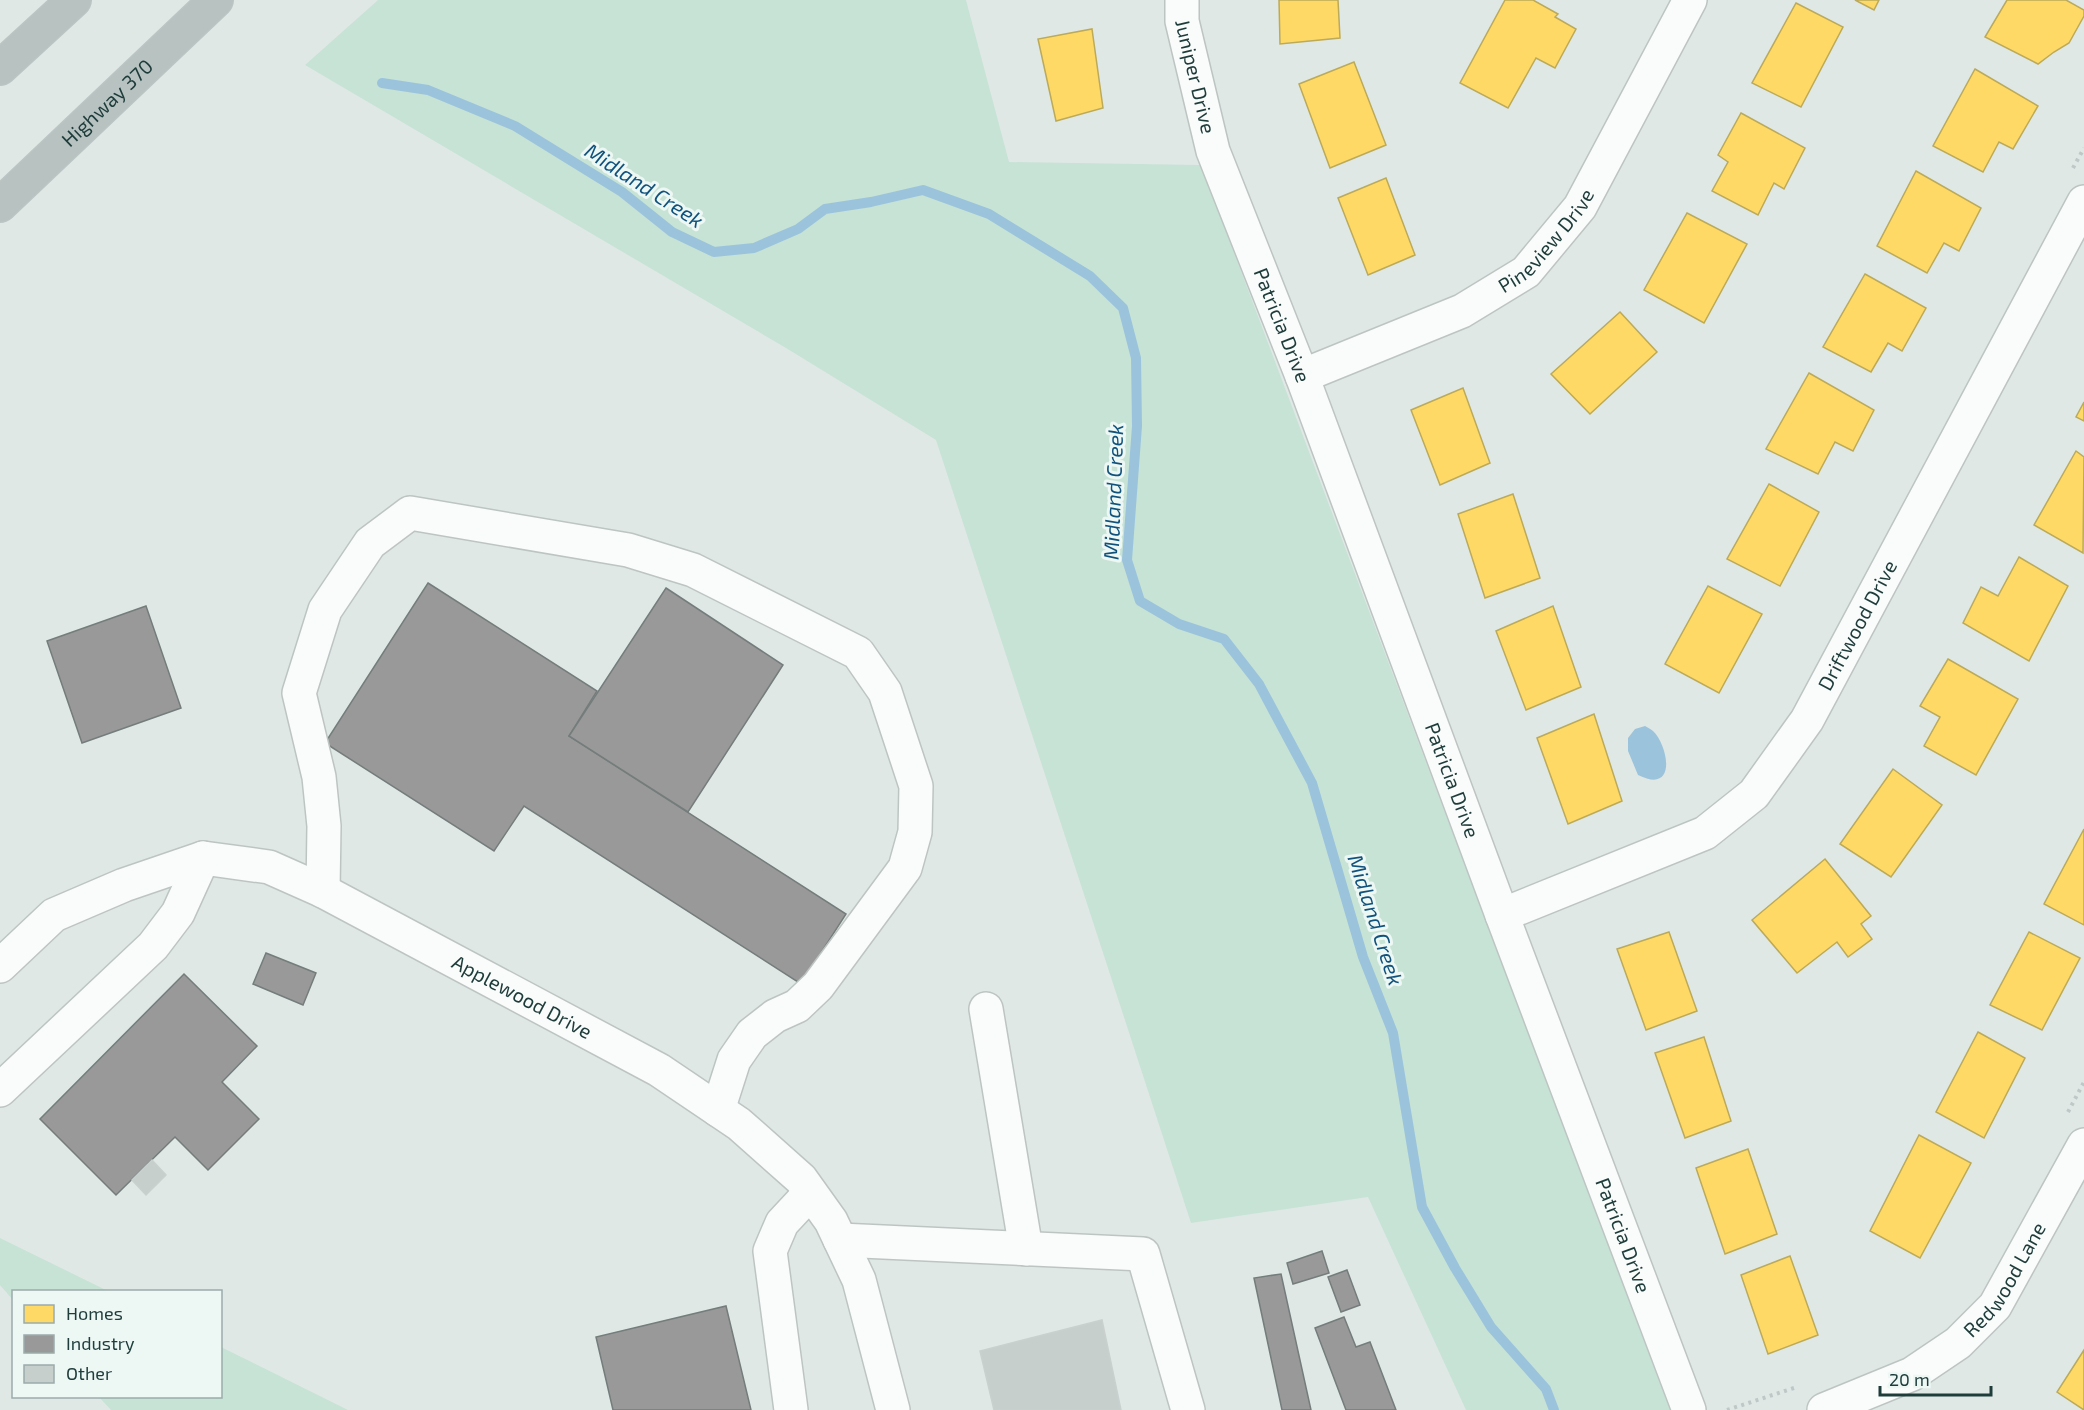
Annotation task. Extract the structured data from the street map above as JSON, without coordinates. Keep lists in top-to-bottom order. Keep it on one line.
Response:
{"streets":{"highway":["Highway 370"],"street":["Juniper Drive","Pineview Drive","Patricia Drive","Driftwood Drive","Applewood Drive","Redwood Lane"]},"crossings":[["Juniper Drive","Patricia Drive"],["Pineview Drive","Patricia Drive"],["Patricia Drive","Driftwood Drive"]],"water":["Midland Creek"],"legend":["Homes","Industry","Other"],"scale_bar":"20 m"}
